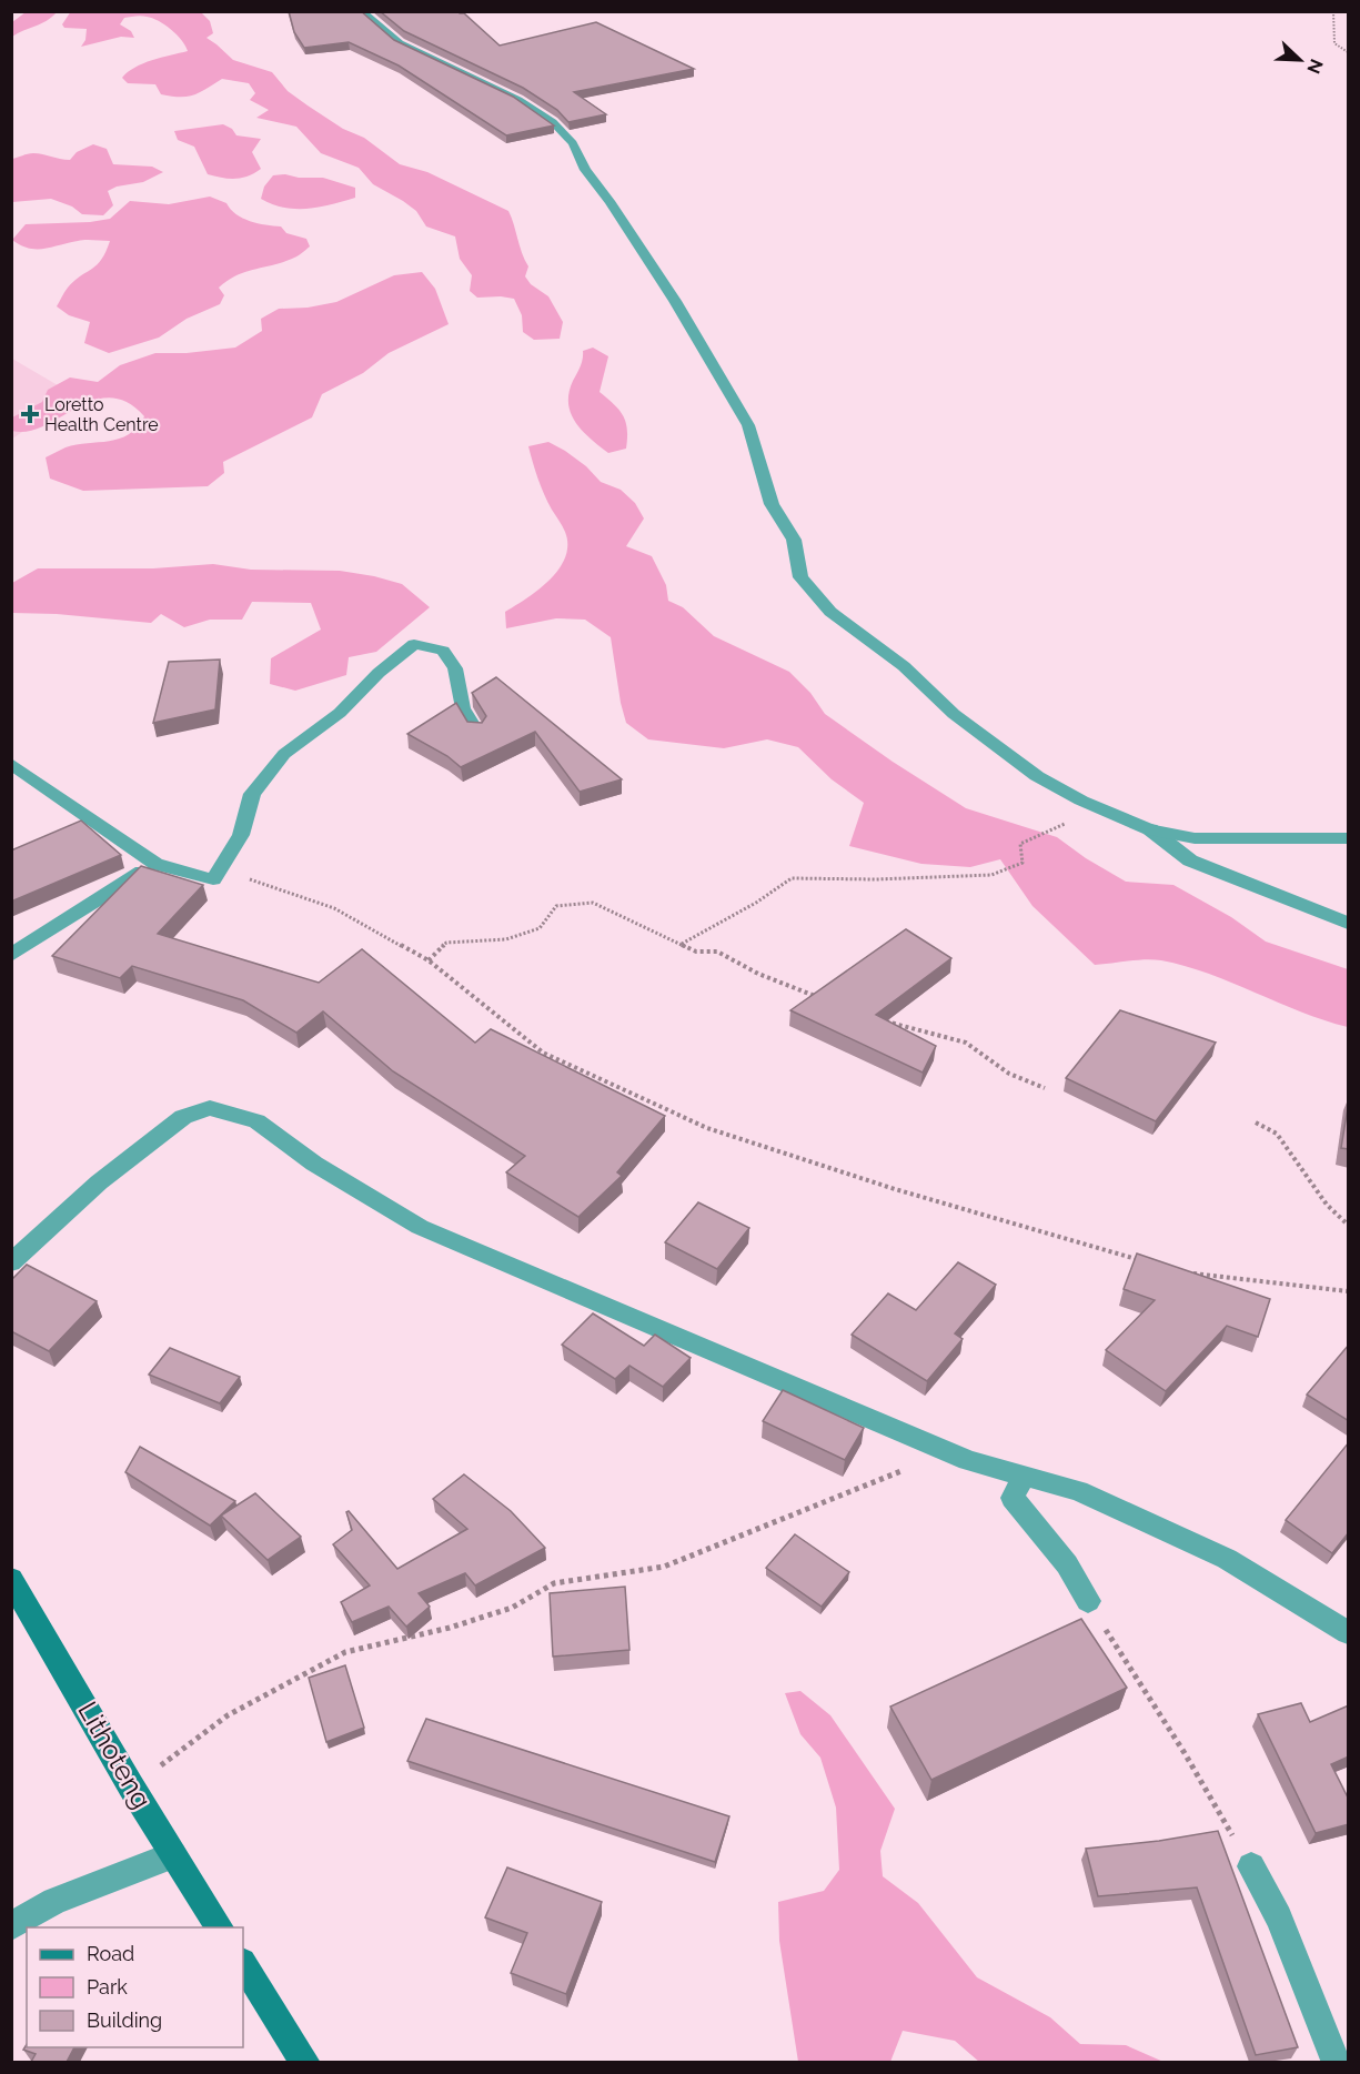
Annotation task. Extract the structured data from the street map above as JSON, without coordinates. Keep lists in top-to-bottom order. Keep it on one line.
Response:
{"streets":{"main road":["Lithoteng"]},"places":{"health":["Loretto Health Centre"]},"legend":["Road","Park","Building"],"north":"bottom right"}
